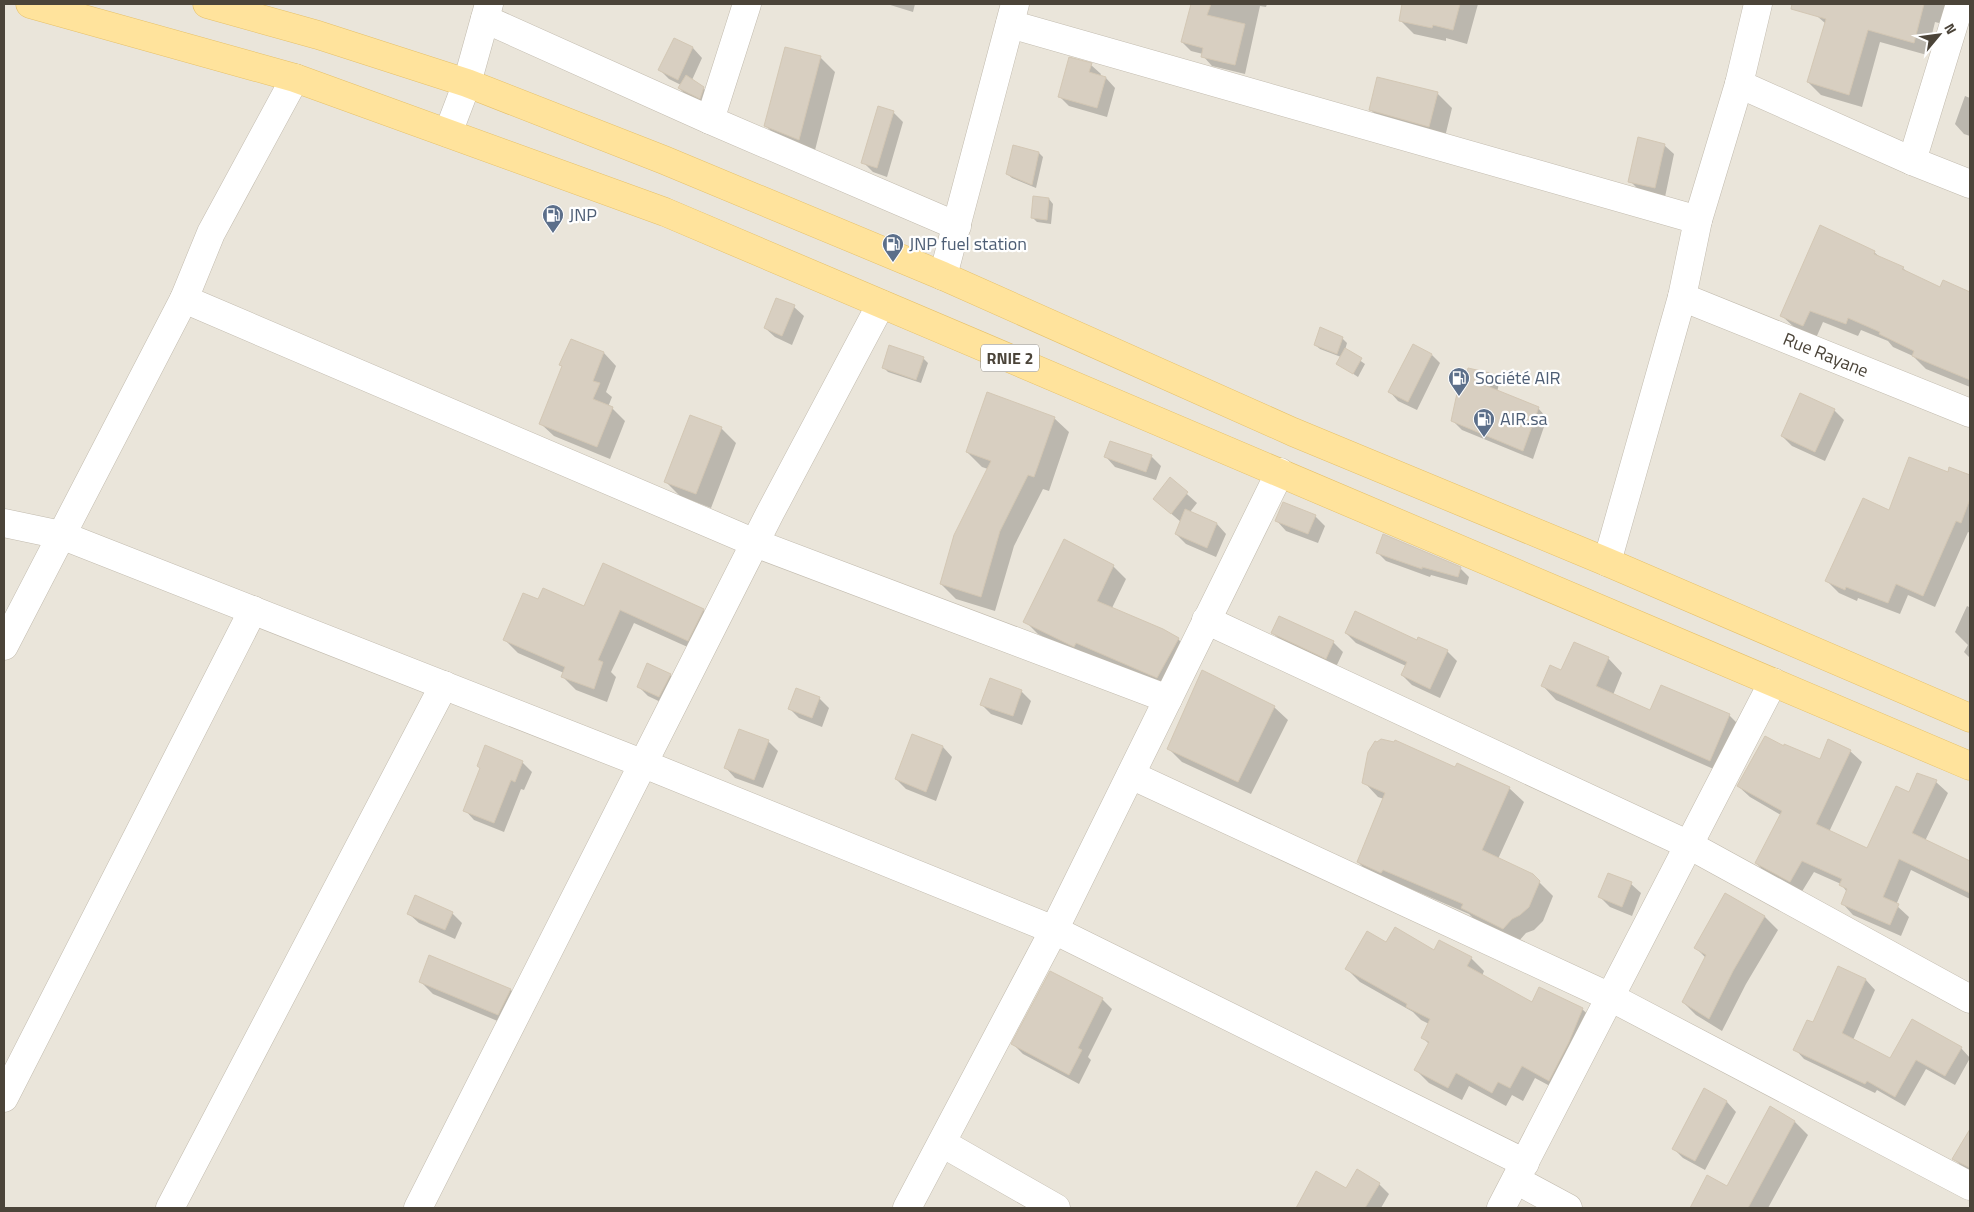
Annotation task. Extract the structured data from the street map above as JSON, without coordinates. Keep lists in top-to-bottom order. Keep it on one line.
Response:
{"streets":{"main road":["RNIE 2"],"street":["Rue Rayane"]},"places":{"fuel station":["JNP","JNP fuel station","Société AIR","AIR.sa"]},"north":"top right"}
